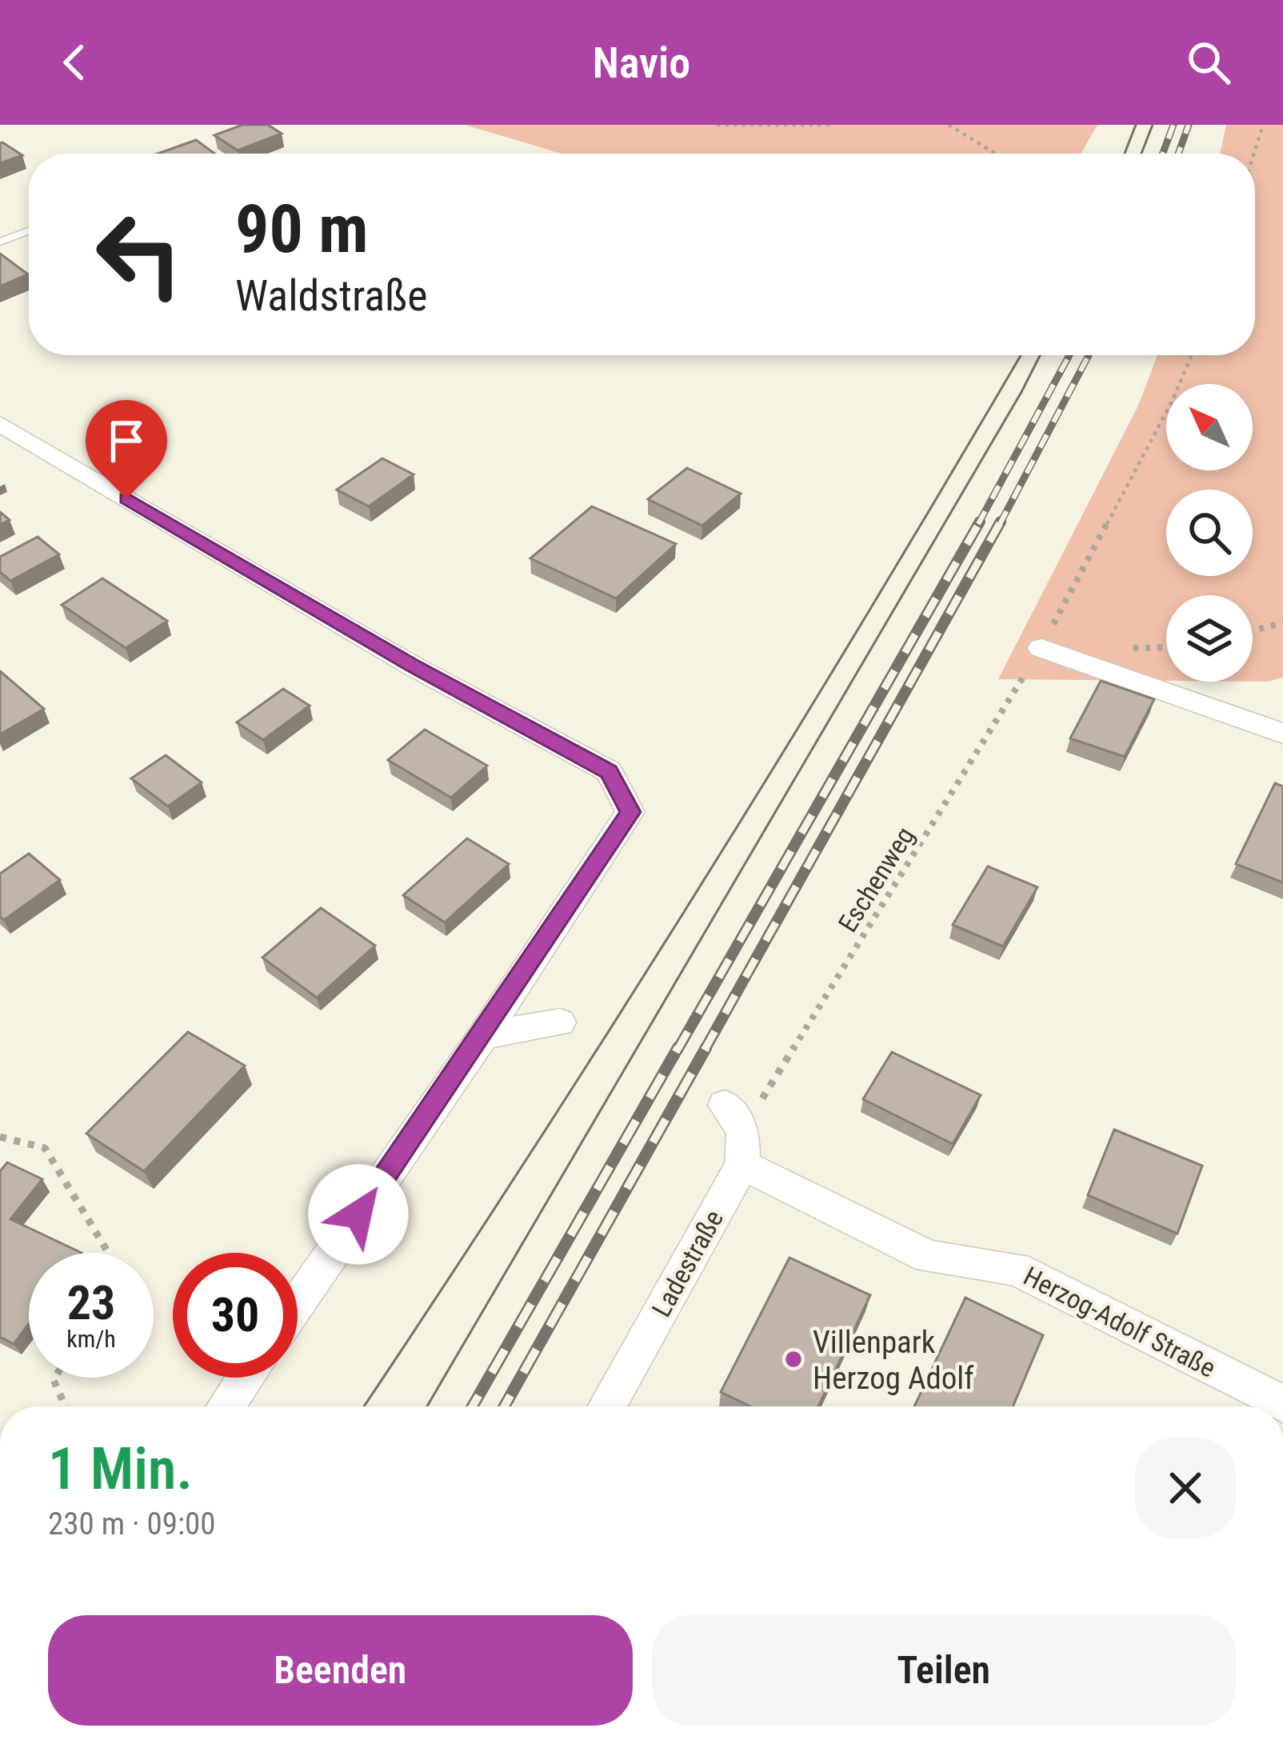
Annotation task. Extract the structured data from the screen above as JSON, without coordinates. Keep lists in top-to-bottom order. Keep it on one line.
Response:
{"streets":{"street":["Ladestraße","Herzog-Adolf Straße"],"path":["Eschenweg"]},"crossings":[["Eschenweg","Ladestraße"],["Eschenweg","Herzog-Adolf Straße"],["Ladestraße","Herzog-Adolf Straße"]],"places":["Villenpark Herzog Adolf"],"north":"top left","page":{"header":"Navio","turn":["90 m","Waldstraße"],"speed":"23 km/h","limit":"30","heading":["1 Min.","230 m · 09:00"],"buttons":["Beenden","Teilen"]}}
